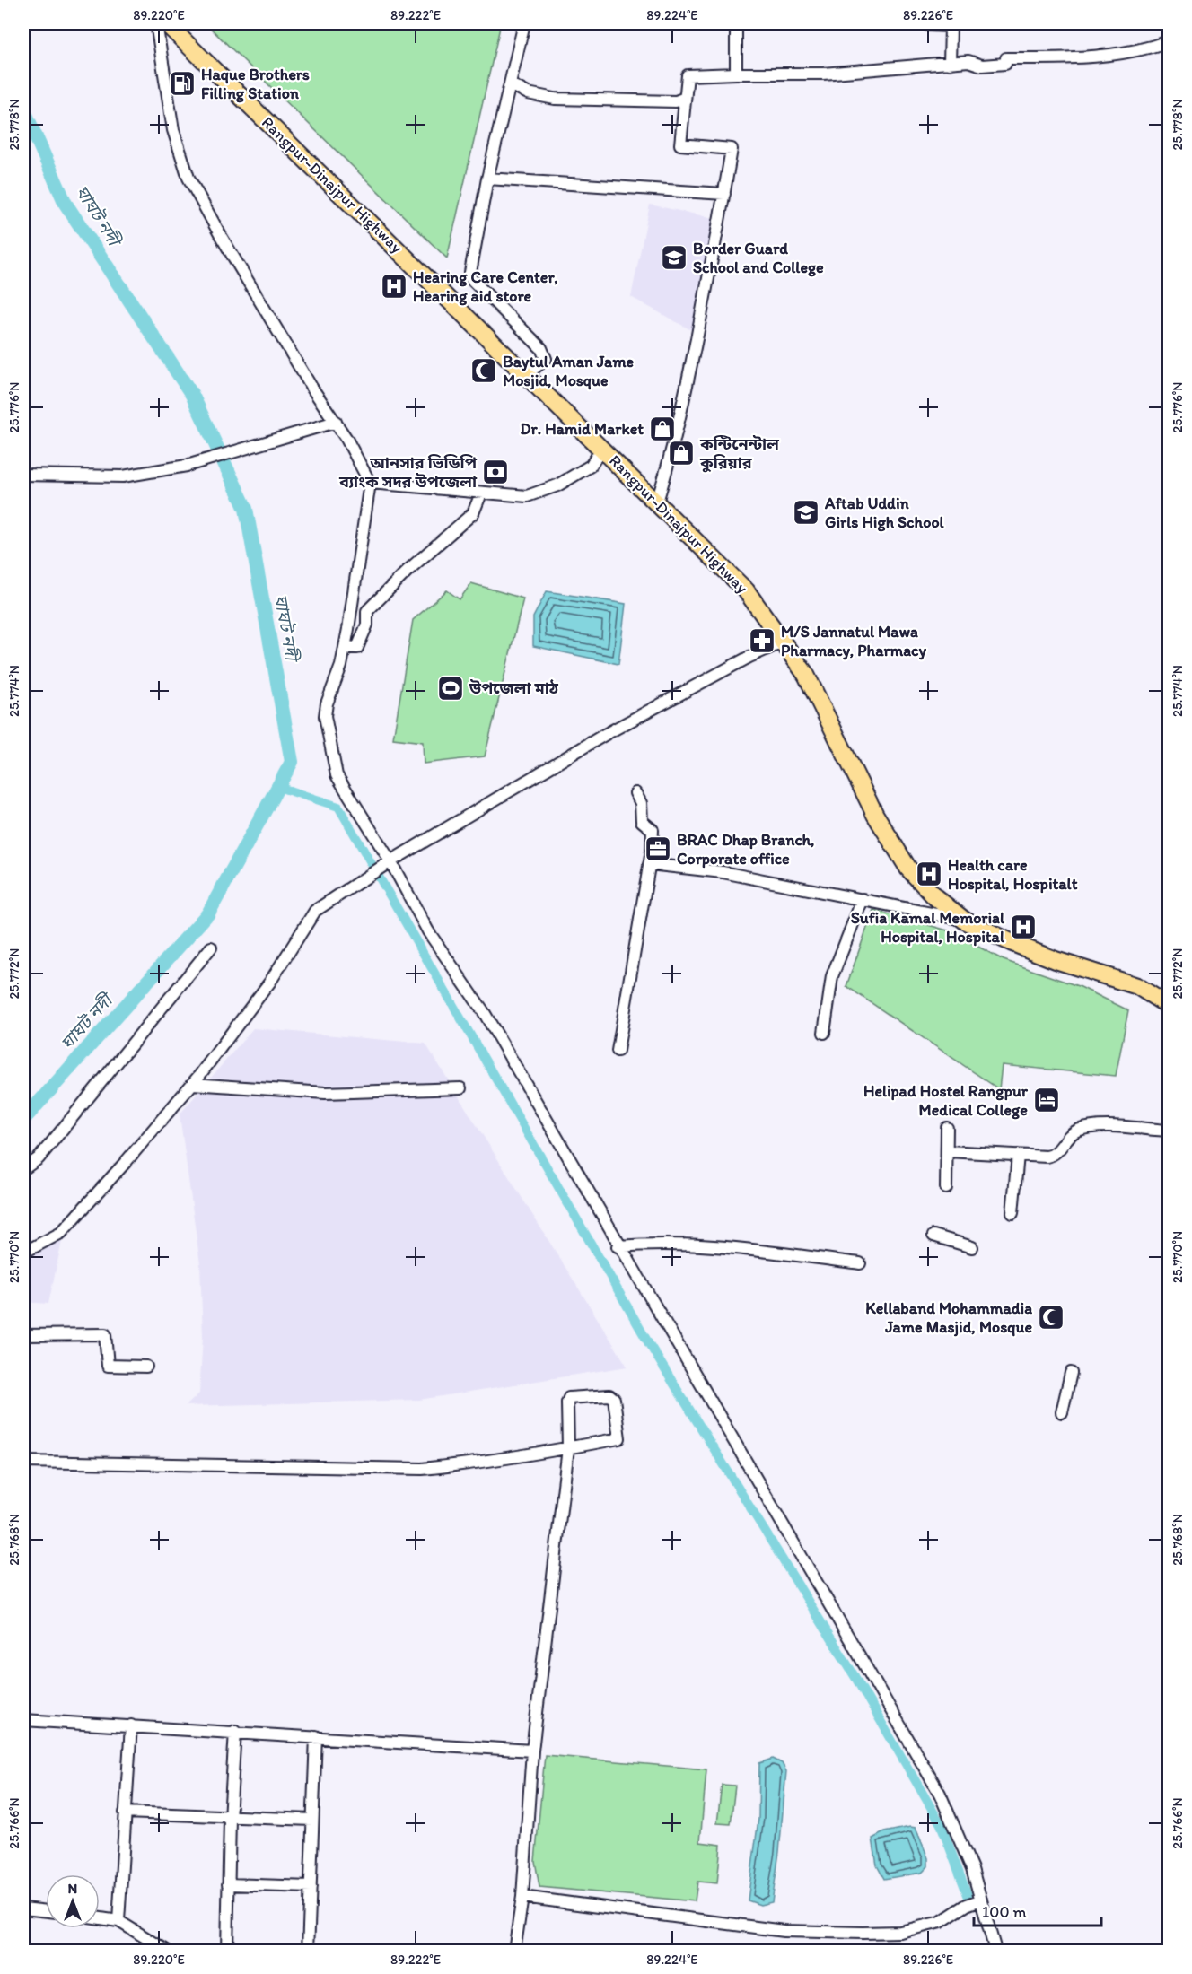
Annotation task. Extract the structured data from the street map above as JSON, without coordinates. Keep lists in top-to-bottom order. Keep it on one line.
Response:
{"streets":{"highway":["Rangpur-Dinajpur Highway"]},"water":["ঘাঘট নদী"],"places":{"fuel station":["Haque Brothers Filling Station"],"school or university":["Border Guard School and College","Aftab Uddin Girls High School"],"hospital":["Hearing Care Center, Hearing aid store","Health care Hospital, Hospitalt","Sufia Kamal Memorial Hospital, Hospital"],"mosque":["Baytul Aman Jame Mosjid, Mosque","Kellaband Mohammadia Jame Masjid, Mosque"],"shop":["Dr. Hamid Market","কন্টিনেন্টাল কুরিয়ার"],"bank":["আনসার ভিডিপি ব্যাংক সদর উপজেলা"],"pharmacy":["M/S Jannatul Mawa Pharmacy, Pharmacy"],"sports":["উপজেলা মাঠ"],"office":["BRAC Dhap Branch, Corporate office"],"hotel":["Helipad Hostel Rangpur Medical College"]},"scale_bar":"100 m","north":"top","coordinates":["89.220°E","89.222°E","89.224°E","89.226°E","25.778°N","25.776°N","25.774°N","25.772°N","25.770°N","25.768°N","25.766°N"]}
